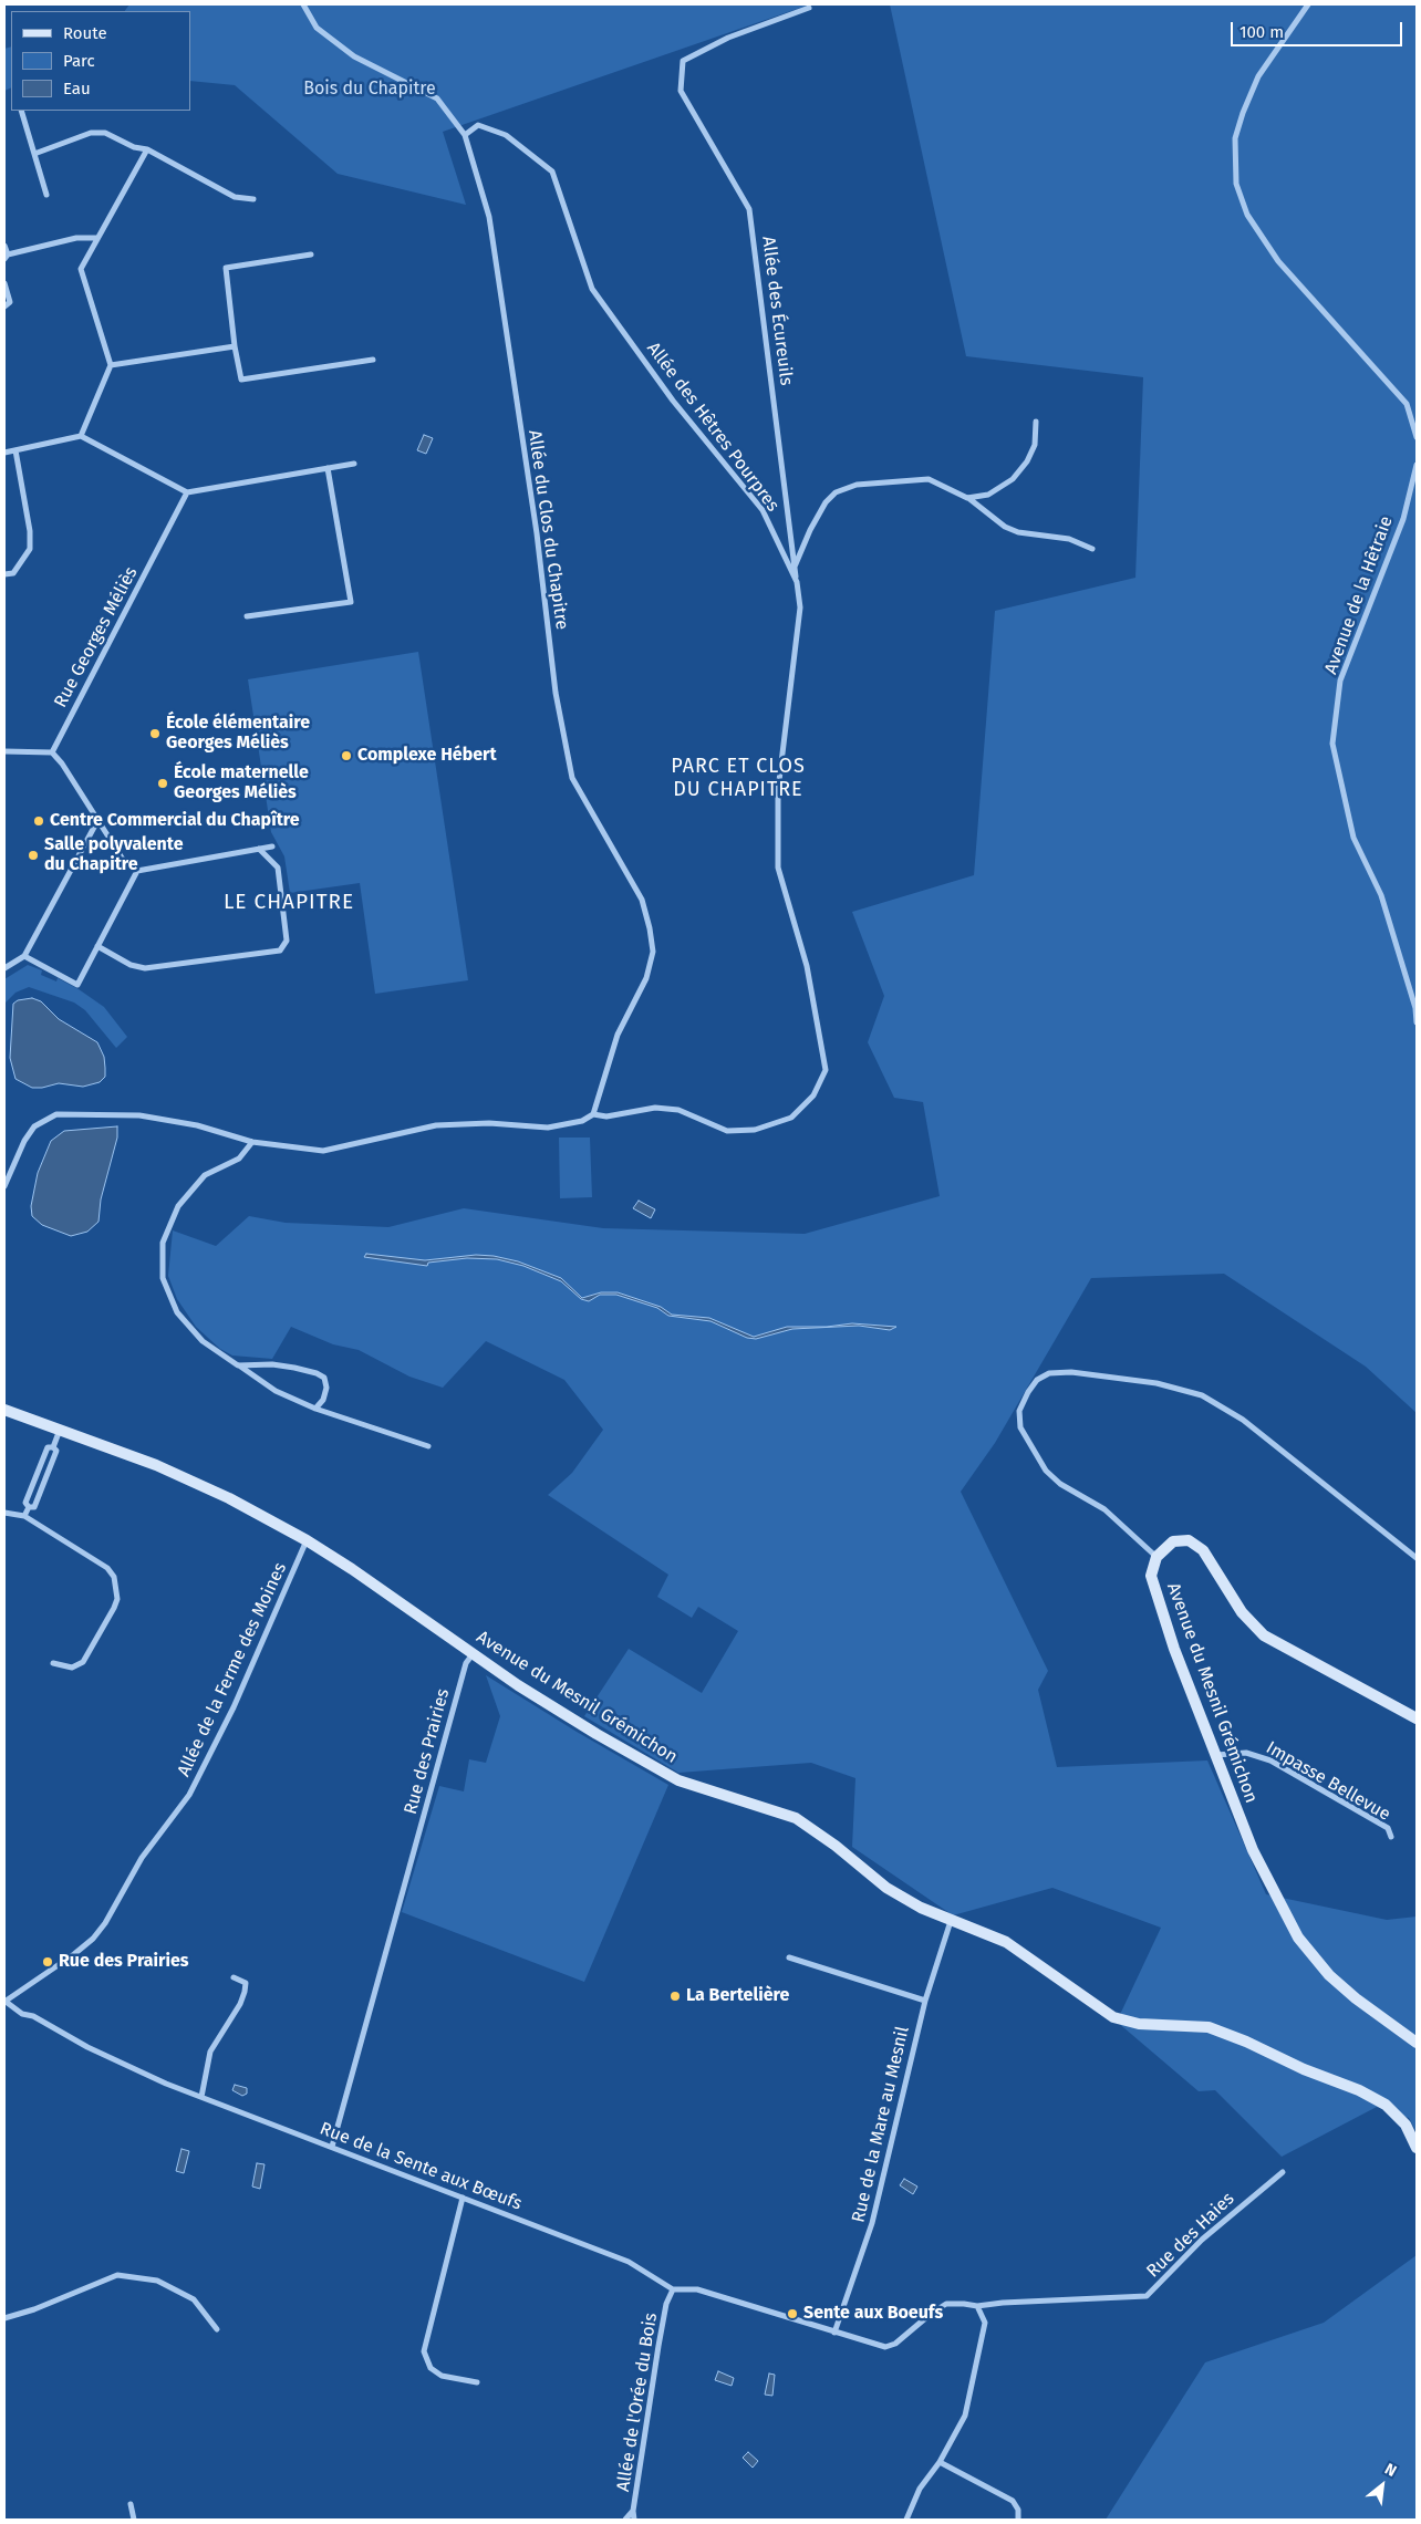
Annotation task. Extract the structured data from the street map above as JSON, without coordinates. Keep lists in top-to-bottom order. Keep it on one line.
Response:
{"streets":{"street":["Allée des Écureuils","Allée des Hêtres Pourpres","Allée du Clos du Chapitre","Avenue de la Hêtraie","Rue Georges Méliès","Allée de la Ferme des Moines","Avenue du Mesnil Grémichon","Rue des Prairies","Impasse Bellevue","Rue de la Mare au Mesnil","Rue de la Sente aux Bœufs","Rue des Haies","Allée de l'Orée du Bois"]},"crossings":[["Allée des Écureuils","Allée des Hêtres Pourpres"],["Allée des Hêtres Pourpres","Allée du Clos du Chapitre"],["Allée de la Ferme des Moines","Avenue du Mesnil Grémichon"],["Allée de la Ferme des Moines","Rue de la Sente aux Bœufs"],["Avenue du Mesnil Grémichon","Rue des Prairies"],["Avenue du Mesnil Grémichon","Impasse Bellevue"],["Avenue du Mesnil Grémichon","Rue de la Mare au Mesnil"],["Rue des Prairies","Rue de la Sente aux Bœufs"],["Rue de la Mare au Mesnil","Rue de la Sente aux Bœufs"],["Rue de la Mare au Mesnil","Rue des Haies"],["Rue de la Sente aux Bœufs","Rue des Haies"],["Rue de la Sente aux Bœufs","Allée de l'Orée du Bois"]],"districts":["PARC ET CLOS DU CHAPITRE","LE CHAPITRE"],"parks":["Bois du Chapitre"],"places":["École élémentaire Georges Méliès","Complexe Hébert","École maternelle Georges Méliès","Centre Commercial du Chapître","Salle polyvalente du Chapitre","Rue des Prairies","La Bertelière","Sente aux Boeufs"],"legend":["Route","Parc","Eau"],"scale_bar":"100 m","north":"top right"}
